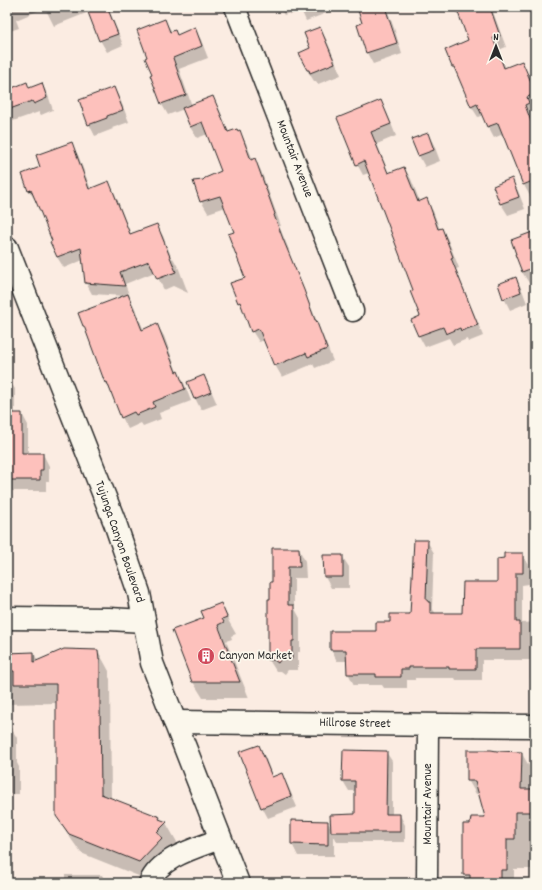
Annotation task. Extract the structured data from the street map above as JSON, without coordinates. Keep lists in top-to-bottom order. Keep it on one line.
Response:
{"streets":{"street":["Mountair Avenue","Tujunga Canyon Boulevard","Hillrose Street"]},"crossings":[["Mountair Avenue","Hillrose Street"],["Tujunga Canyon Boulevard","Hillrose Street"]],"places":{"building":["Canyon Market"]},"north":"top"}
